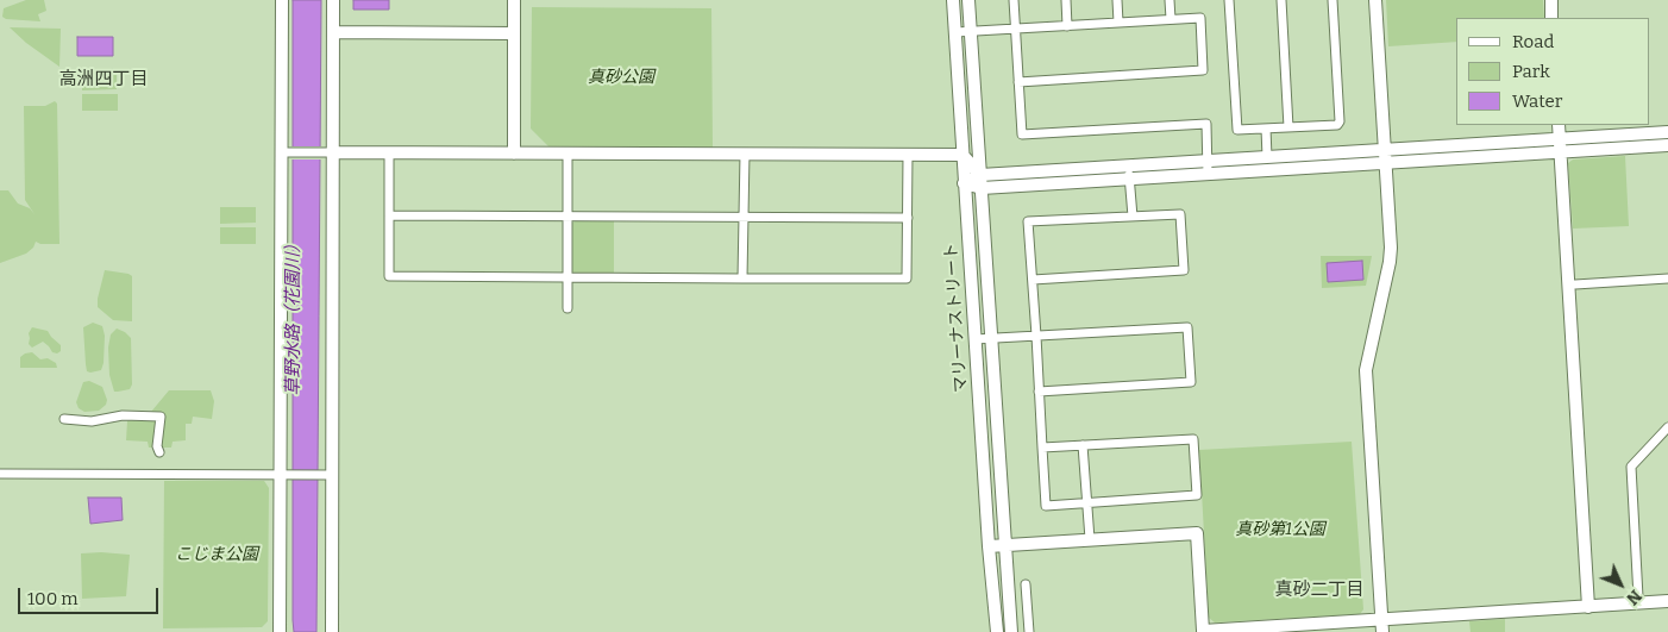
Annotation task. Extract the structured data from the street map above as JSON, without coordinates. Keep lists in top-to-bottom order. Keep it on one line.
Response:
{"streets":{"street":["マリーナストリート"]},"districts":["高洲四丁目","真砂二丁目"],"water":["草野水路（花園川）"],"parks":["真砂公園","真砂第1公園","こじま公園"],"legend":["Road","Park","Water"],"scale_bar":"100 m","north":"bottom right"}
